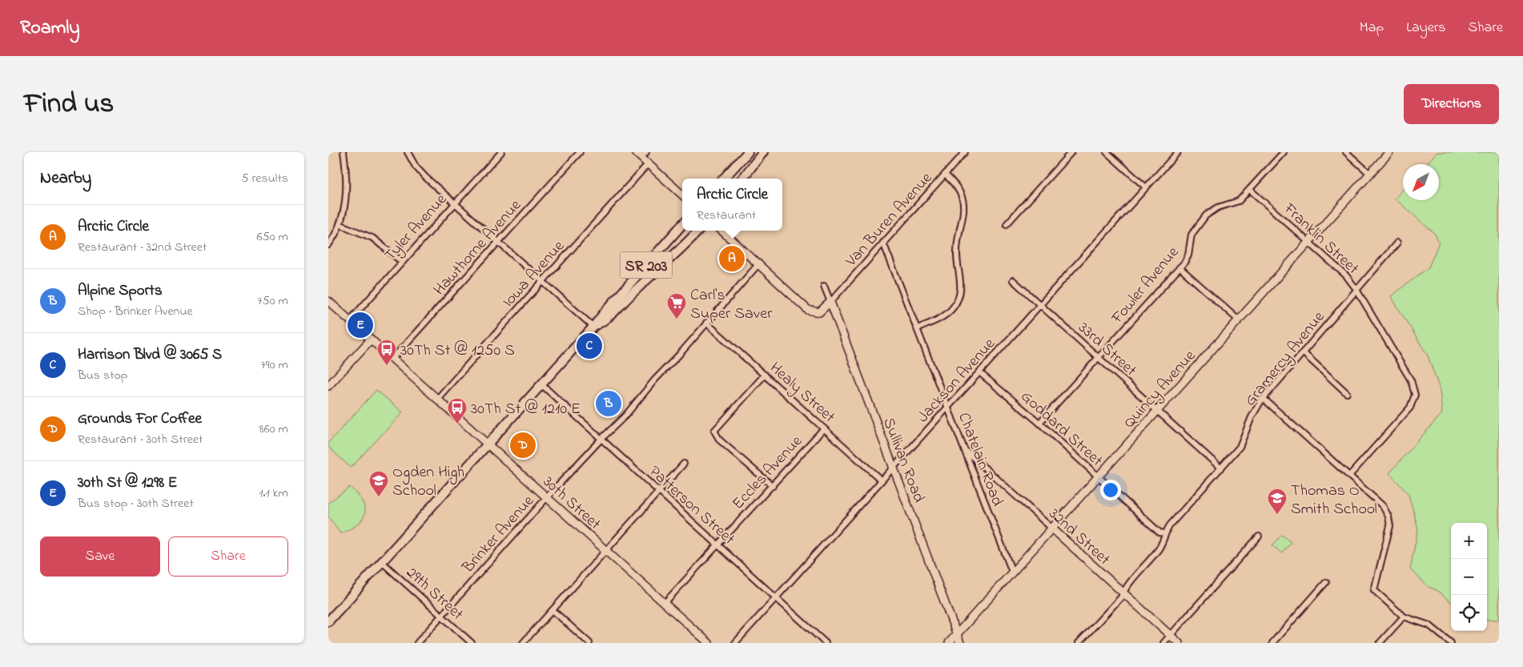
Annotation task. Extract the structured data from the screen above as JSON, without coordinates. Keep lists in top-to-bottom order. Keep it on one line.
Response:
{"streets":{"main road":["SR 203"],"street":["Van Buren Avenue","Tyler Avenue","Franklin Street","Hawthorne Avenue","Iowa Avenue","Fowler Avenue","33rd Street","Gramercy Avenue","Jackson Avenue","Quincy Avenue","Healy Street","Goddard Street","Chatelain Road","Sullivan Road","Eccles Avenue","30th Street","Patterson Street","Brinker Avenue","32nd Street","29th Street"]},"crossings":[["Van Buren Avenue","Chatelain Road"],["Van Buren Avenue","Sullivan Road"],["Tyler Avenue","30th Street"],["Franklin Street","Fowler Avenue"],["Franklin Street","Gramercy Avenue"],["Franklin Street","Quincy Avenue"],["Hawthorne Avenue","30th Street"],["SR 203","30th Street"],["SR 203","Patterson Street"],["SR 203","29th Street"],["Iowa Avenue","30th Street"],["Fowler Avenue","33rd Street"],["Fowler Avenue","Goddard Street"],["33rd Street","Gramercy Avenue"],["33rd Street","Jackson Avenue"],["33rd Street","Quincy Avenue"],["Gramercy Avenue","Goddard Street"],["Gramercy Avenue","32nd Street"],["Jackson Avenue","Healy Street"],["Jackson Avenue","Goddard Street"],["Jackson Avenue","Chatelain Road"],["Jackson Avenue","Sullivan Road"],["Jackson Avenue","Patterson Street"],["Quincy Avenue","Goddard Street"],["Quincy Avenue","Chatelain Road"],["Quincy Avenue","Sullivan Road"],["Quincy Avenue","32nd Street"],["Healy Street","Eccles Avenue"],["Healy Street","Brinker Avenue"],["Chatelain Road","32nd Street"],["Eccles Avenue","30th Street"],["Eccles Avenue","Patterson Street"],["30th Street","Brinker Avenue"],["Patterson Street","Brinker Avenue"],["Brinker Avenue","29th Street"]],"places":{"supermarket":["Carl's Super Saver"],"bus stop":["30Th St @ 1250 S","30Th St @ 1210 E"],"school or university":["Ogden High School","Thomas O Smith School"]},"north":"bottom left","page":{"header":"Roamly","nav":["Map","Layers","Share"],"title":"Find us","buttons":["Directions",["Save","Share"]],"heading":["Nearby","5 results"],"popup":["Arctic Circle","Restaurant"],"list":[{"mark":"A","name":"Arctic Circle","note":"Restaurant · 32nd Street","value":"650 m"},{"mark":"B","name":"Alpine Sports","note":"Shop · Brinker Avenue","value":"750 m"},{"mark":"C","name":"Harrison Blvd @ 3065 S","note":"Bus stop","value":"790 m"},{"mark":"D","name":"Grounds For Coffee","note":"Restaurant · 30th Street","value":"860 m"},{"mark":"E","name":"30th St @ 1298 E","note":"Bus stop · 30th Street","value":"1.1 km"}],"pins":["A","E","C","B","D"],"map_buttons":["+","−"]}}
